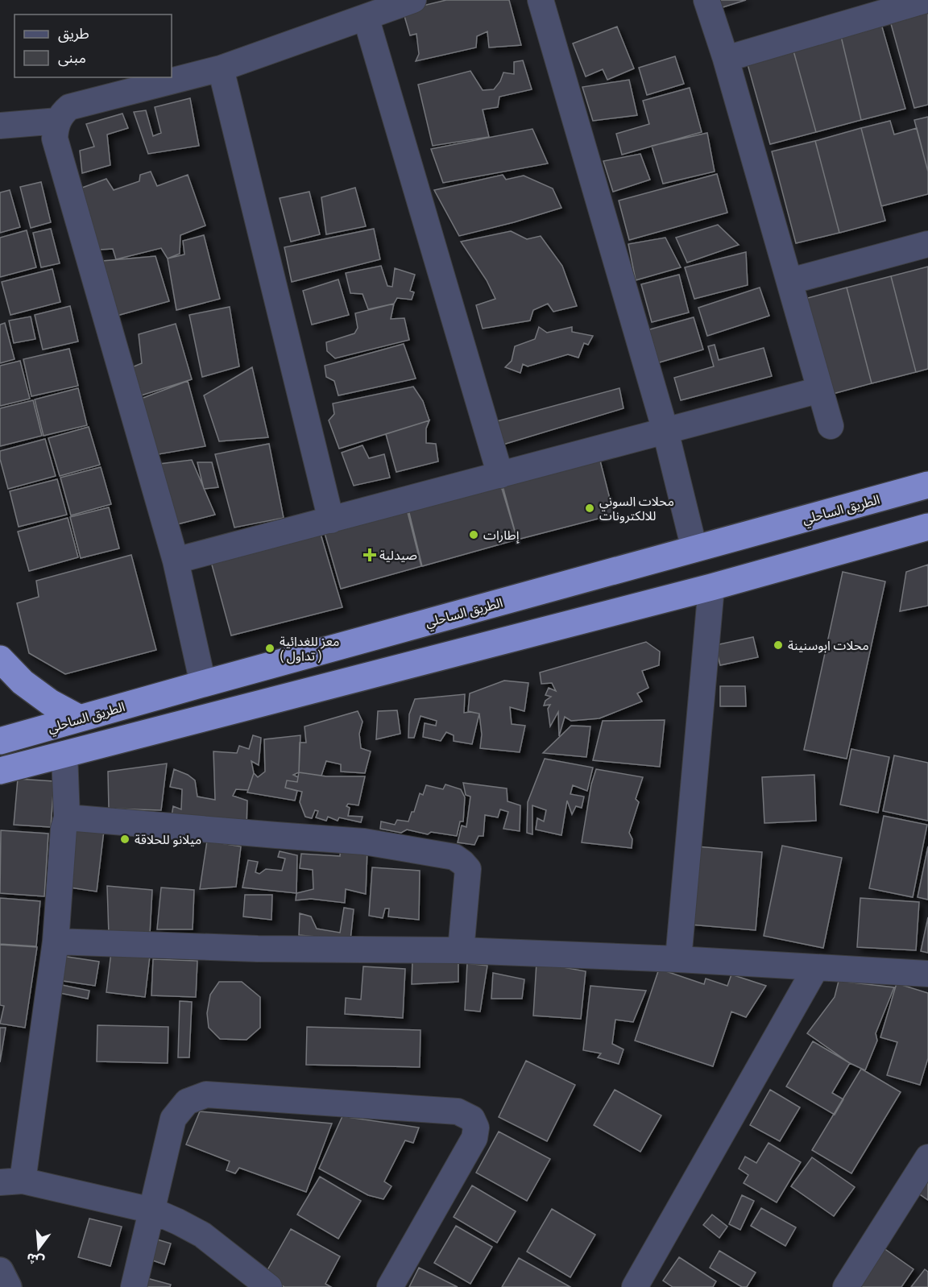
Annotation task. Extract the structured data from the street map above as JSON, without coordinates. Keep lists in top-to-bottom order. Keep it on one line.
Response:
{"streets":{"highway":["الطريق الساحلي"]},"places":{"other":["محلات السوني للالكترونات","إطارات","محلات ابوسنينة","معز للغدائية ( تداول )","ميلانو للحلاقة"],"health":["صيدلية"]},"legend":["طريق","مبنى"],"north":"bottom"}
